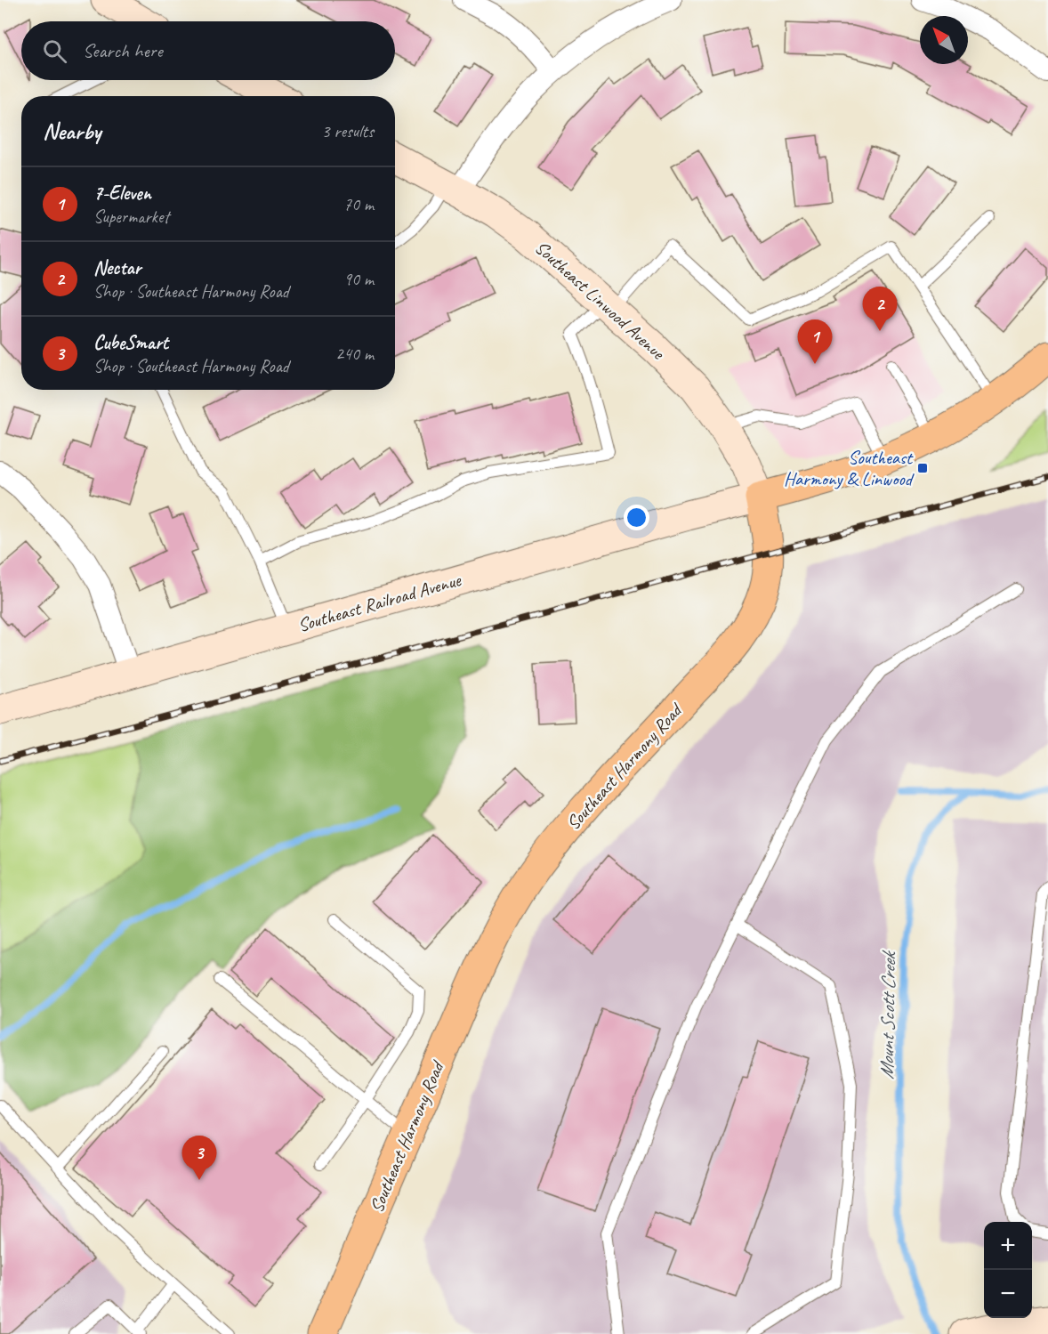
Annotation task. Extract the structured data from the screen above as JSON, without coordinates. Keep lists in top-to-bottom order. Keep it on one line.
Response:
{"streets":{"main road":["Southeast Harmony Road"],"street":["Southeast Linwood Avenue","Southeast Railroad Avenue"]},"crossings":[["Southeast Linwood Avenue","Southeast Railroad Avenue"],["Southeast Linwood Avenue","Southeast Harmony Road"],["Southeast Railroad Avenue","Southeast Harmony Road"]],"water":["Mount Scott Creek"],"places":{"transit":["Southeast Harmony & Linwood"]},"north":"top left","page":{"search":"Search here","heading":["Nearby","3 results"],"list":[{"mark":"1","name":"7-Eleven","note":"Supermarket","value":"70 m"},{"mark":"2","name":"Nectar","note":"Shop · Southeast Harmony Road","value":"90 m"},{"mark":"3","name":"CubeSmart","note":"Shop · Southeast Harmony Road","value":"240 m"}],"pins":["2","1","3"],"map_buttons":["+","−"]}}
